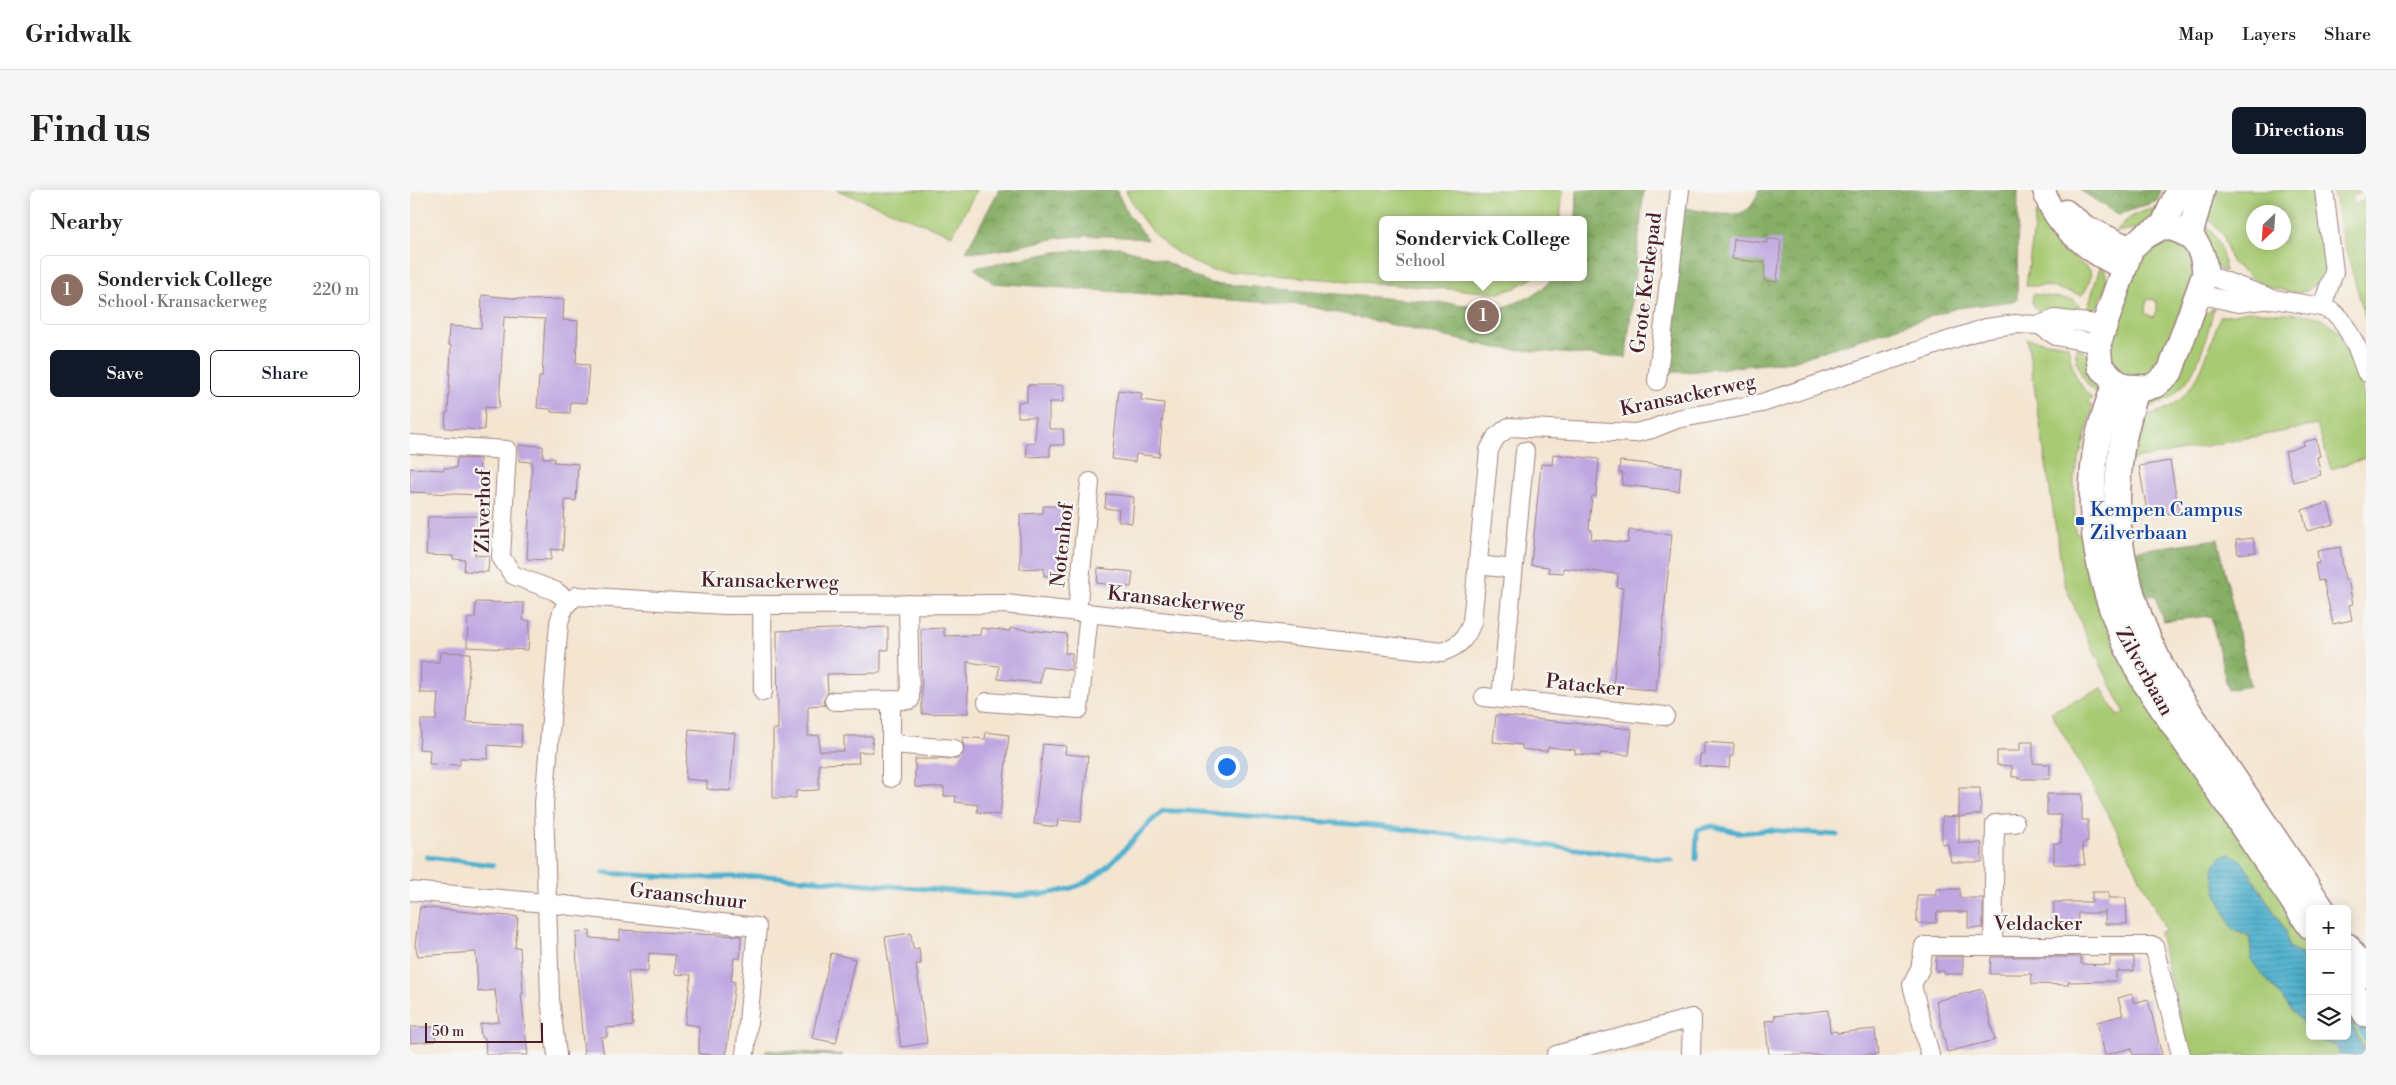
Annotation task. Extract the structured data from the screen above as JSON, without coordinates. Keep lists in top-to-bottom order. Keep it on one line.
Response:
{"streets":{"main road":["Zilverbaan"],"street":["Grote Kerkepad","Kransackerweg","Zilverhof","Notenhof","Patacker","Graanschuur","Veldacker"]},"crossings":[["Kransackerweg","Zilverhof"],["Kransackerweg","Notenhof"]],"places":{"transit":["Kempen Campus Zilverbaan"]},"scale_bar":"50 m","north":"bottom left","page":{"header":"Gridwalk","nav":["Map","Layers","Share"],"buttons":["Directions",["Save","Share"]],"title":"Find us","heading":"Nearby","popup":["Sondervick College","School"],"list":[{"mark":"1","name":"Sondervick College","note":"School · Kransackerweg","value":"220 m"}],"pins":"1","map_buttons":["+","−"],"scale":"50 m"}}
